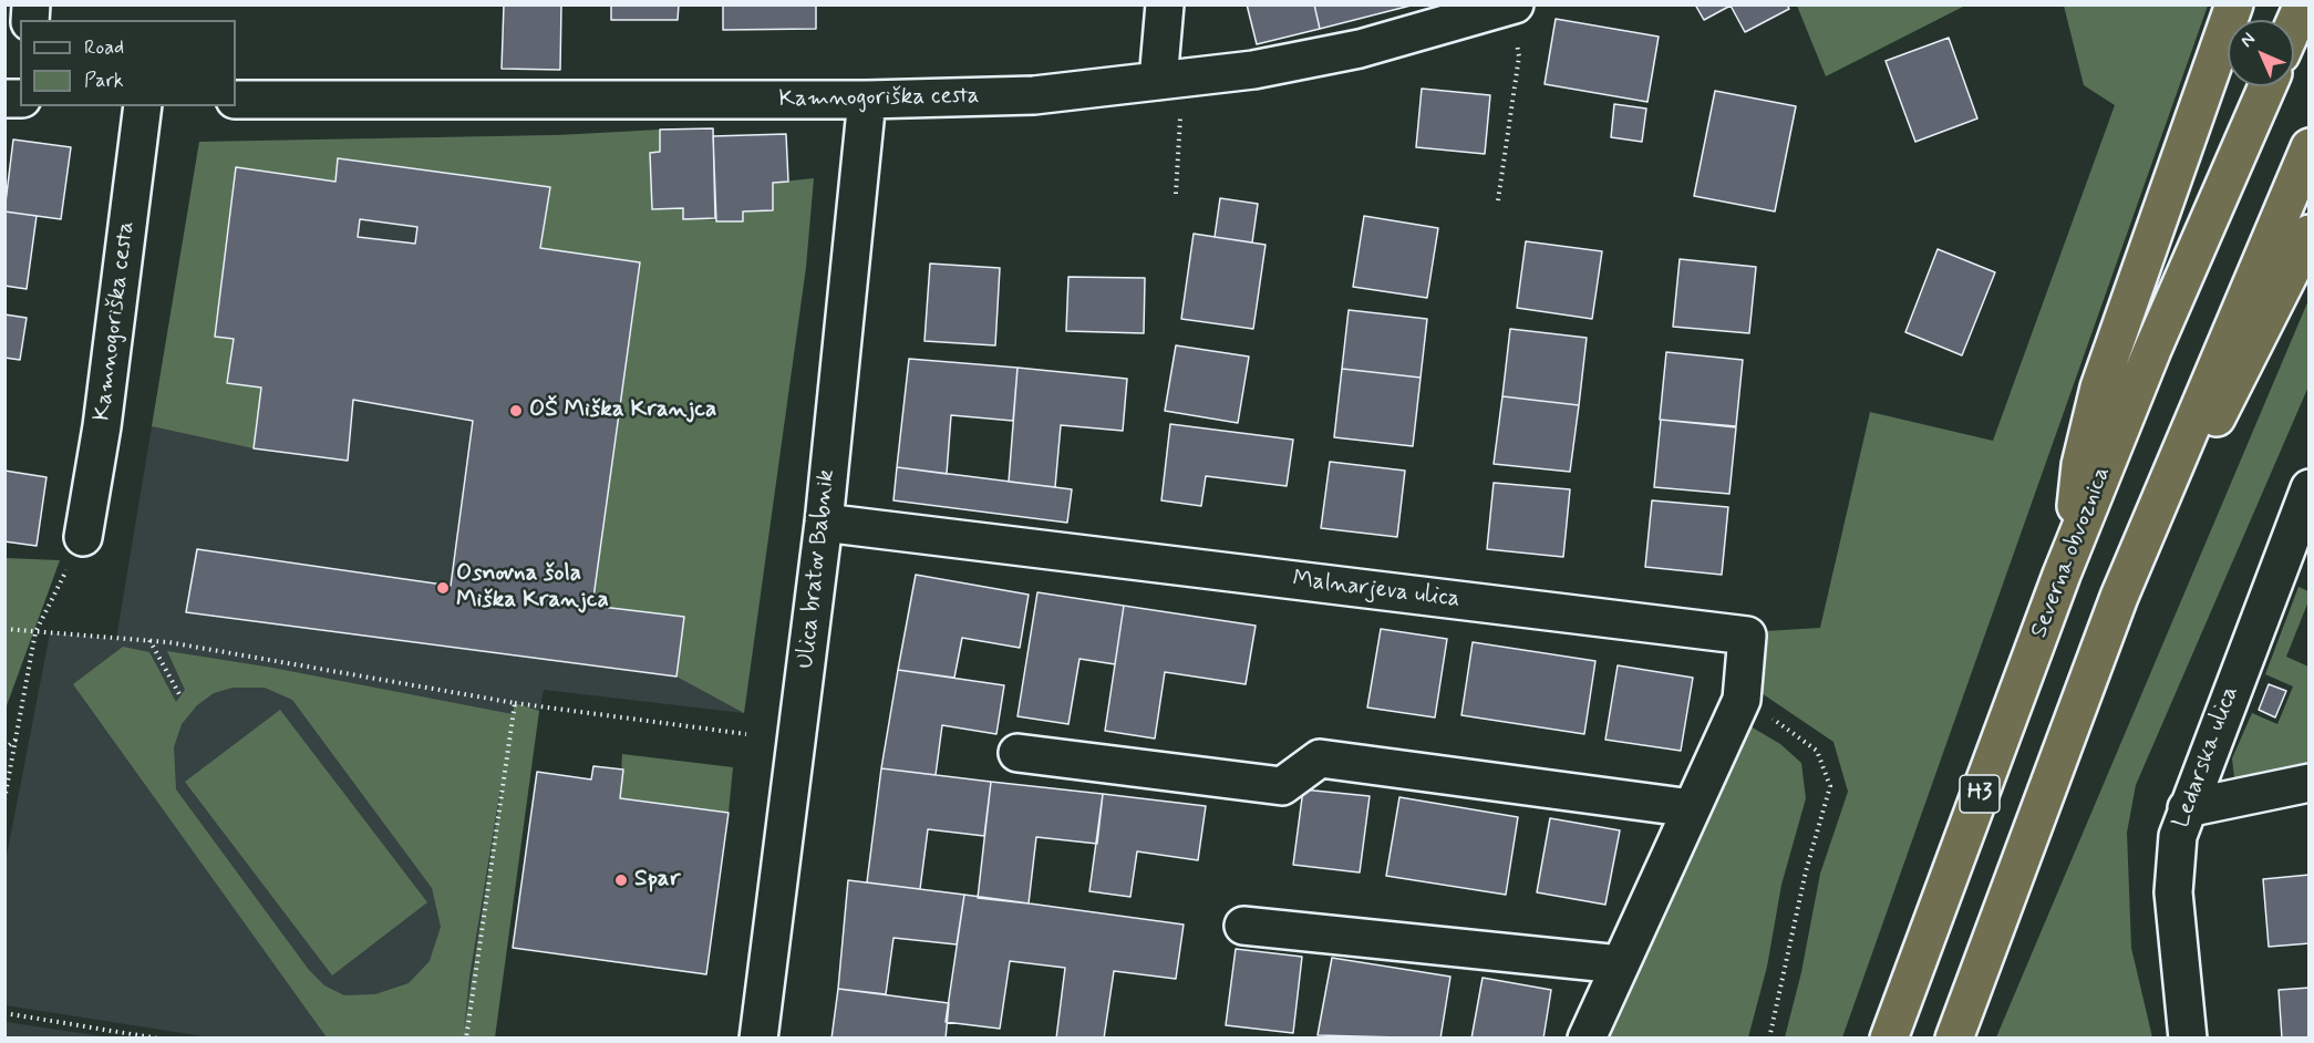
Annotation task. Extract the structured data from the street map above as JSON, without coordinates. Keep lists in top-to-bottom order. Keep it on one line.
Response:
{"streets":{"highway":["Severna obvoznica","H3"],"street":["Kamnogoriška cesta","Ulica bratov Babnik","Malnarjeva ulica","Ledarska ulica"]},"crossings":[["Kamnogoriška cesta","Ulica bratov Babnik"],["Ulica bratov Babnik","Malnarjeva ulica"]],"places":["OŠ Miška Kranjca","Osnovna šola Miška Kranjca","Spar"],"legend":["Road","Park"],"north":"top left"}
